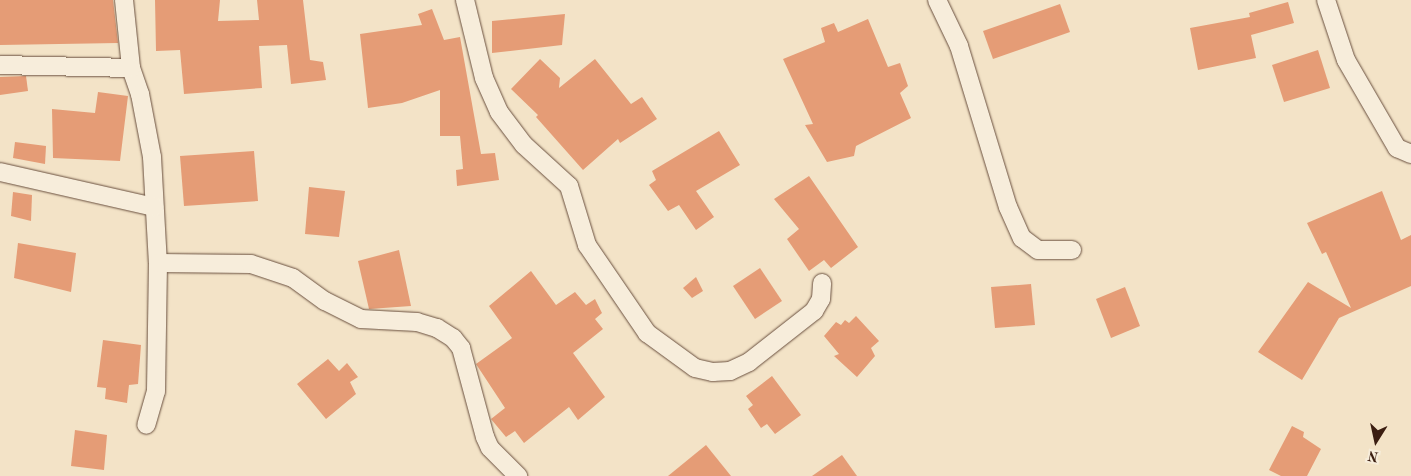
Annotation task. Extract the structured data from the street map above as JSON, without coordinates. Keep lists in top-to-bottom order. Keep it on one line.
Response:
{"north":"bottom"}
